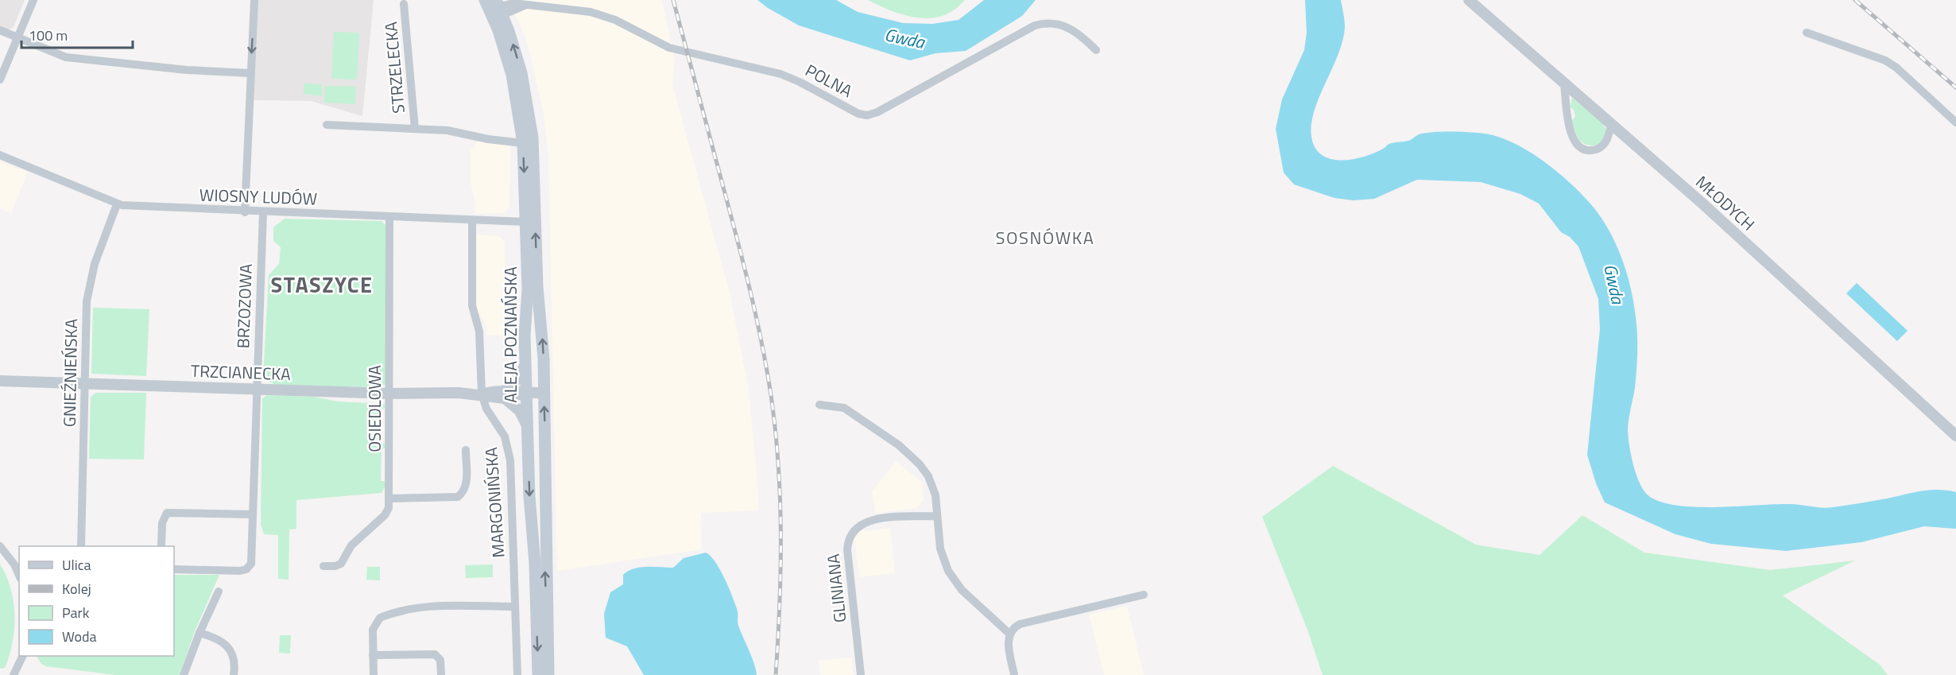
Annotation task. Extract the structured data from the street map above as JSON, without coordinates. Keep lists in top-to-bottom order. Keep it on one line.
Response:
{"streets":{"main road":["ALEJA POZNAŃSKA"],"street":["STRZELECKA","POLNA","WIOSNY LUDÓW","MŁODYCH","BRZOZOWA","TRZCIANECKA","GNIEŹNIEŃSKA","OSIEDLOWA","MARGONIŃSKA","GLINIANA"]},"crossings":[["STRZELECKA","ALEJA POZNAŃSKA"],["POLNA","ALEJA POZNAŃSKA"],["WIOSNY LUDÓW","BRZOZOWA"],["WIOSNY LUDÓW","ALEJA POZNAŃSKA"],["WIOSNY LUDÓW","GNIEŹNIEŃSKA"],["WIOSNY LUDÓW","OSIEDLOWA"],["WIOSNY LUDÓW","MARGONIŃSKA"],["BRZOZOWA","TRZCIANECKA"],["ALEJA POZNAŃSKA","TRZCIANECKA"],["TRZCIANECKA","GNIEŹNIEŃSKA"],["TRZCIANECKA","OSIEDLOWA"],["TRZCIANECKA","MARGONIŃSKA"]],"districts":["SOSNÓWKA","STASZYCE"],"water":["Gwda"],"legend":["Ulica","Kolej","Park","Woda"],"scale_bar":"100 m"}
